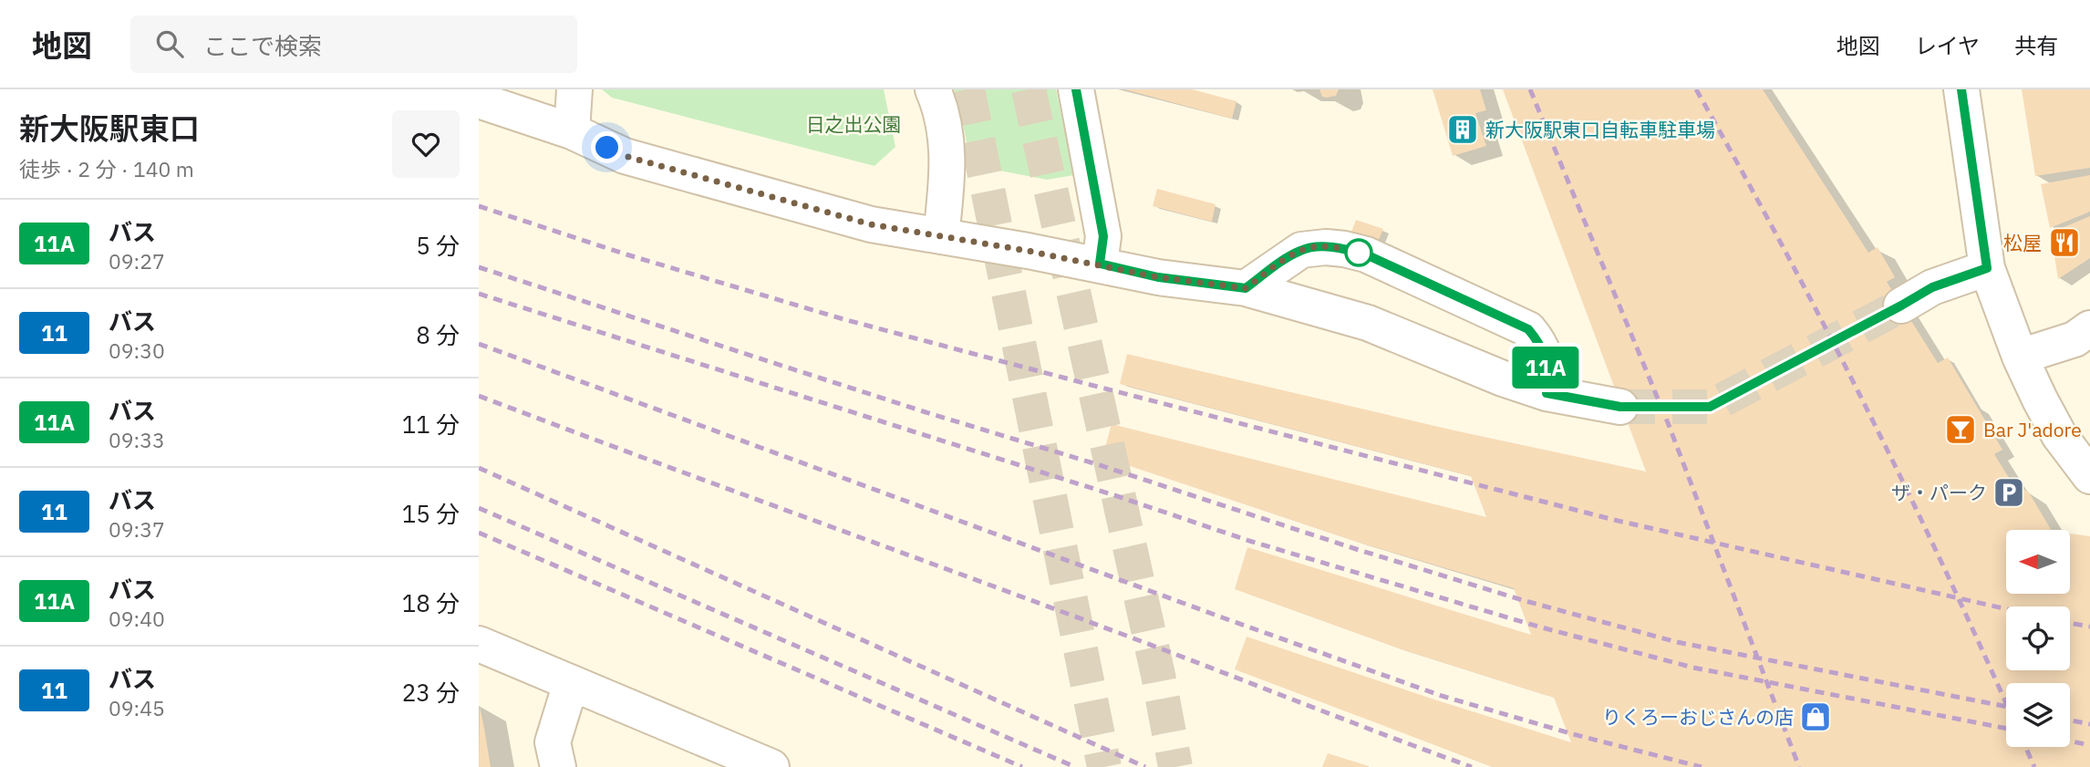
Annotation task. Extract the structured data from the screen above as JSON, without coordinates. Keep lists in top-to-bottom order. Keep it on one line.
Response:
{"parks":["日之出公園"],"places":{"building":["新大阪駅東口自転車駐車場"],"restaurant":["松屋"],"bar":["Bar J'adore"],"parking":["ザ・パーク"],"shop":["りくろーおじさんの店"]},"lines":["bus line 11A"],"north":"left","page":{"header":"地図","search":"ここで検索","nav":["地図","レイヤ","共有"],"heading":["新大阪駅東口","徒歩 · 2 分 · 140 m"],"on_map":"11A","list":[{"mark":"11A","name":"バス","note":"09:27","value":"5 分"},{"mark":"11","name":"バス","note":"09:30","value":"8 分"},{"mark":"11A","name":"バス","note":"09:33","value":"11 分"},{"mark":"11","name":"バス","note":"09:37","value":"15 分"},{"mark":"11A","name":"バス","note":"09:40","value":"18 分"},{"mark":"11","name":"バス","note":"09:45","value":"23 分"}]}}
